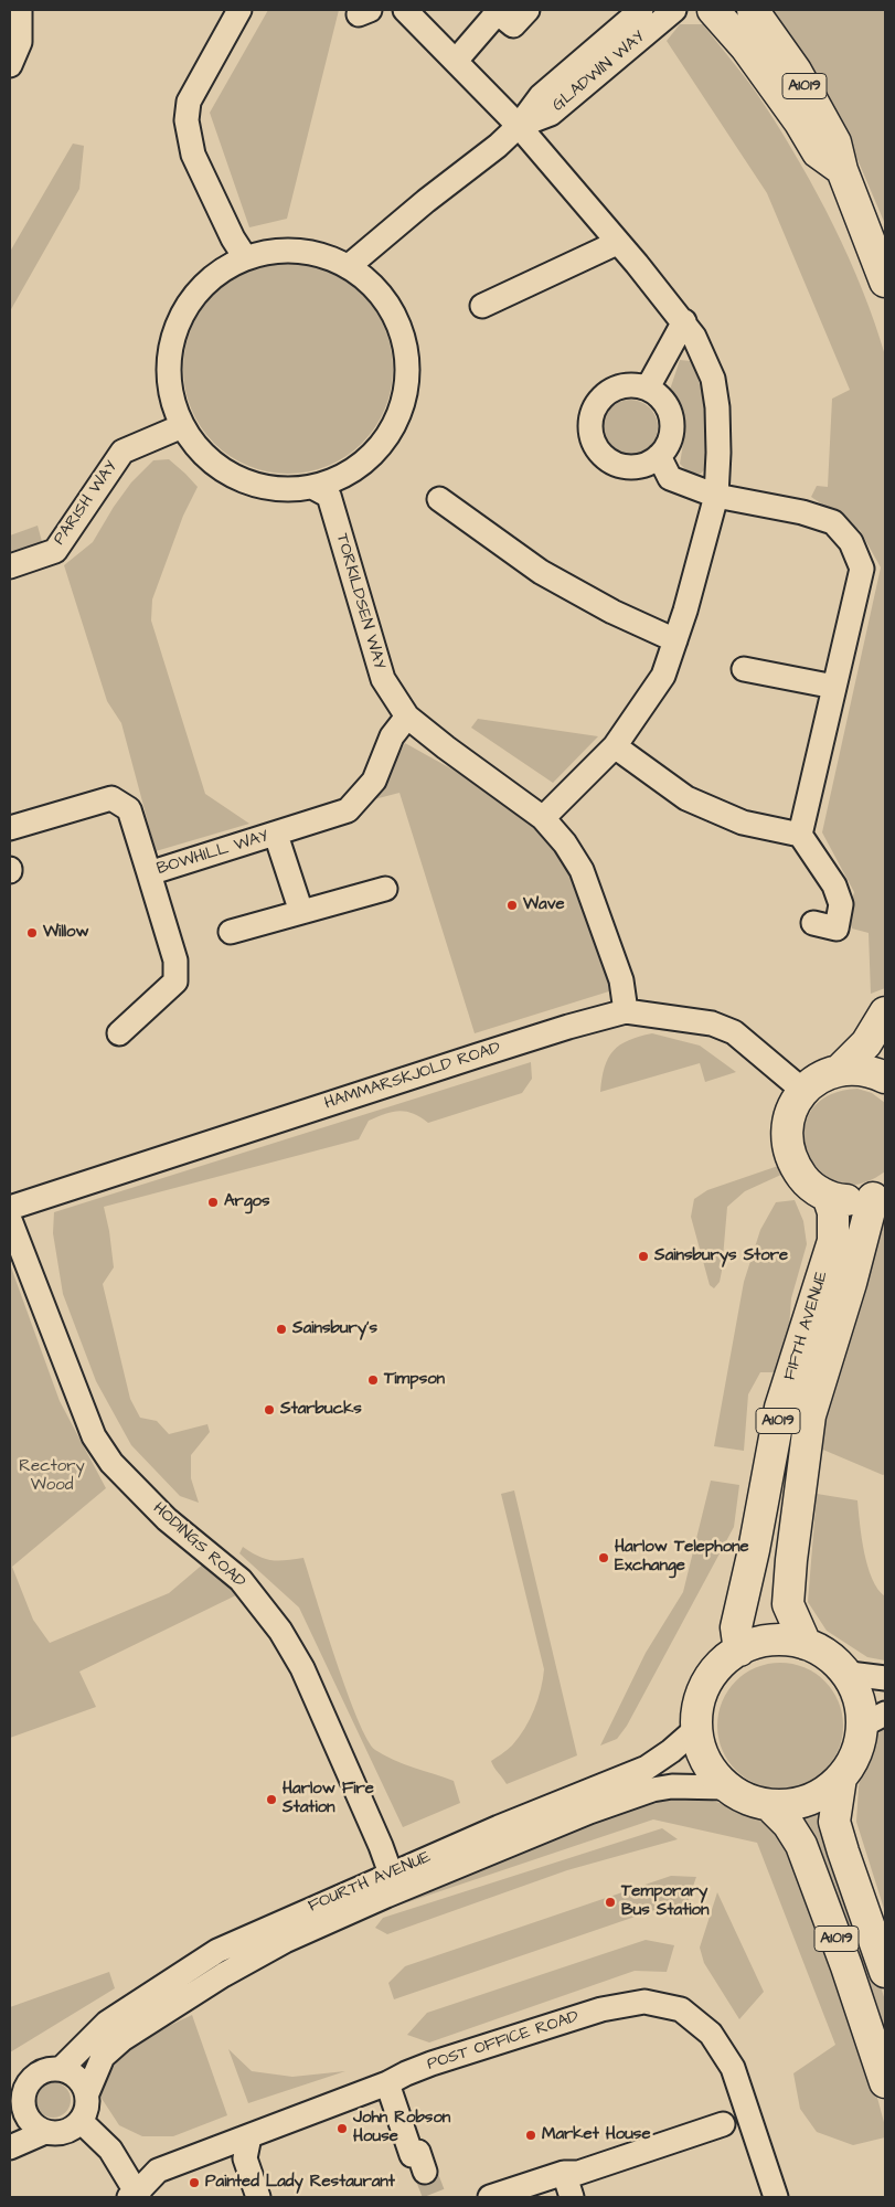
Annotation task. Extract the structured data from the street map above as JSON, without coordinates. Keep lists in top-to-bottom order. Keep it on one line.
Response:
{"streets":{"main road":["A1019","FIFTH AVENUE"],"street":["GLADWIN WAY","PARISH WAY","TORKILDSEN WAY","BOWHILL WAY","HAMMARSKJOLD ROAD","HODINGS ROAD","FOURTH AVENUE","POST OFFICE ROAD"]},"crossings":[["A1019","FIFTH AVENUE"],["A1019","FOURTH AVENUE"],["TORKILDSEN WAY","BOWHILL WAY"],["TORKILDSEN WAY","HAMMARSKJOLD ROAD"],["FIFTH AVENUE","FOURTH AVENUE"],["HODINGS ROAD","FOURTH AVENUE"]],"parks":["Rectory Wood"],"places":["Wave","Willow","Argos","Sainsburys Store","Sainsbury's","Timpson","Starbucks","Harlow Telephone Exchange","Harlow Fire Station","Temporary Bus Station","John Robson House","Market House","Painted Lady Restaurant"]}
